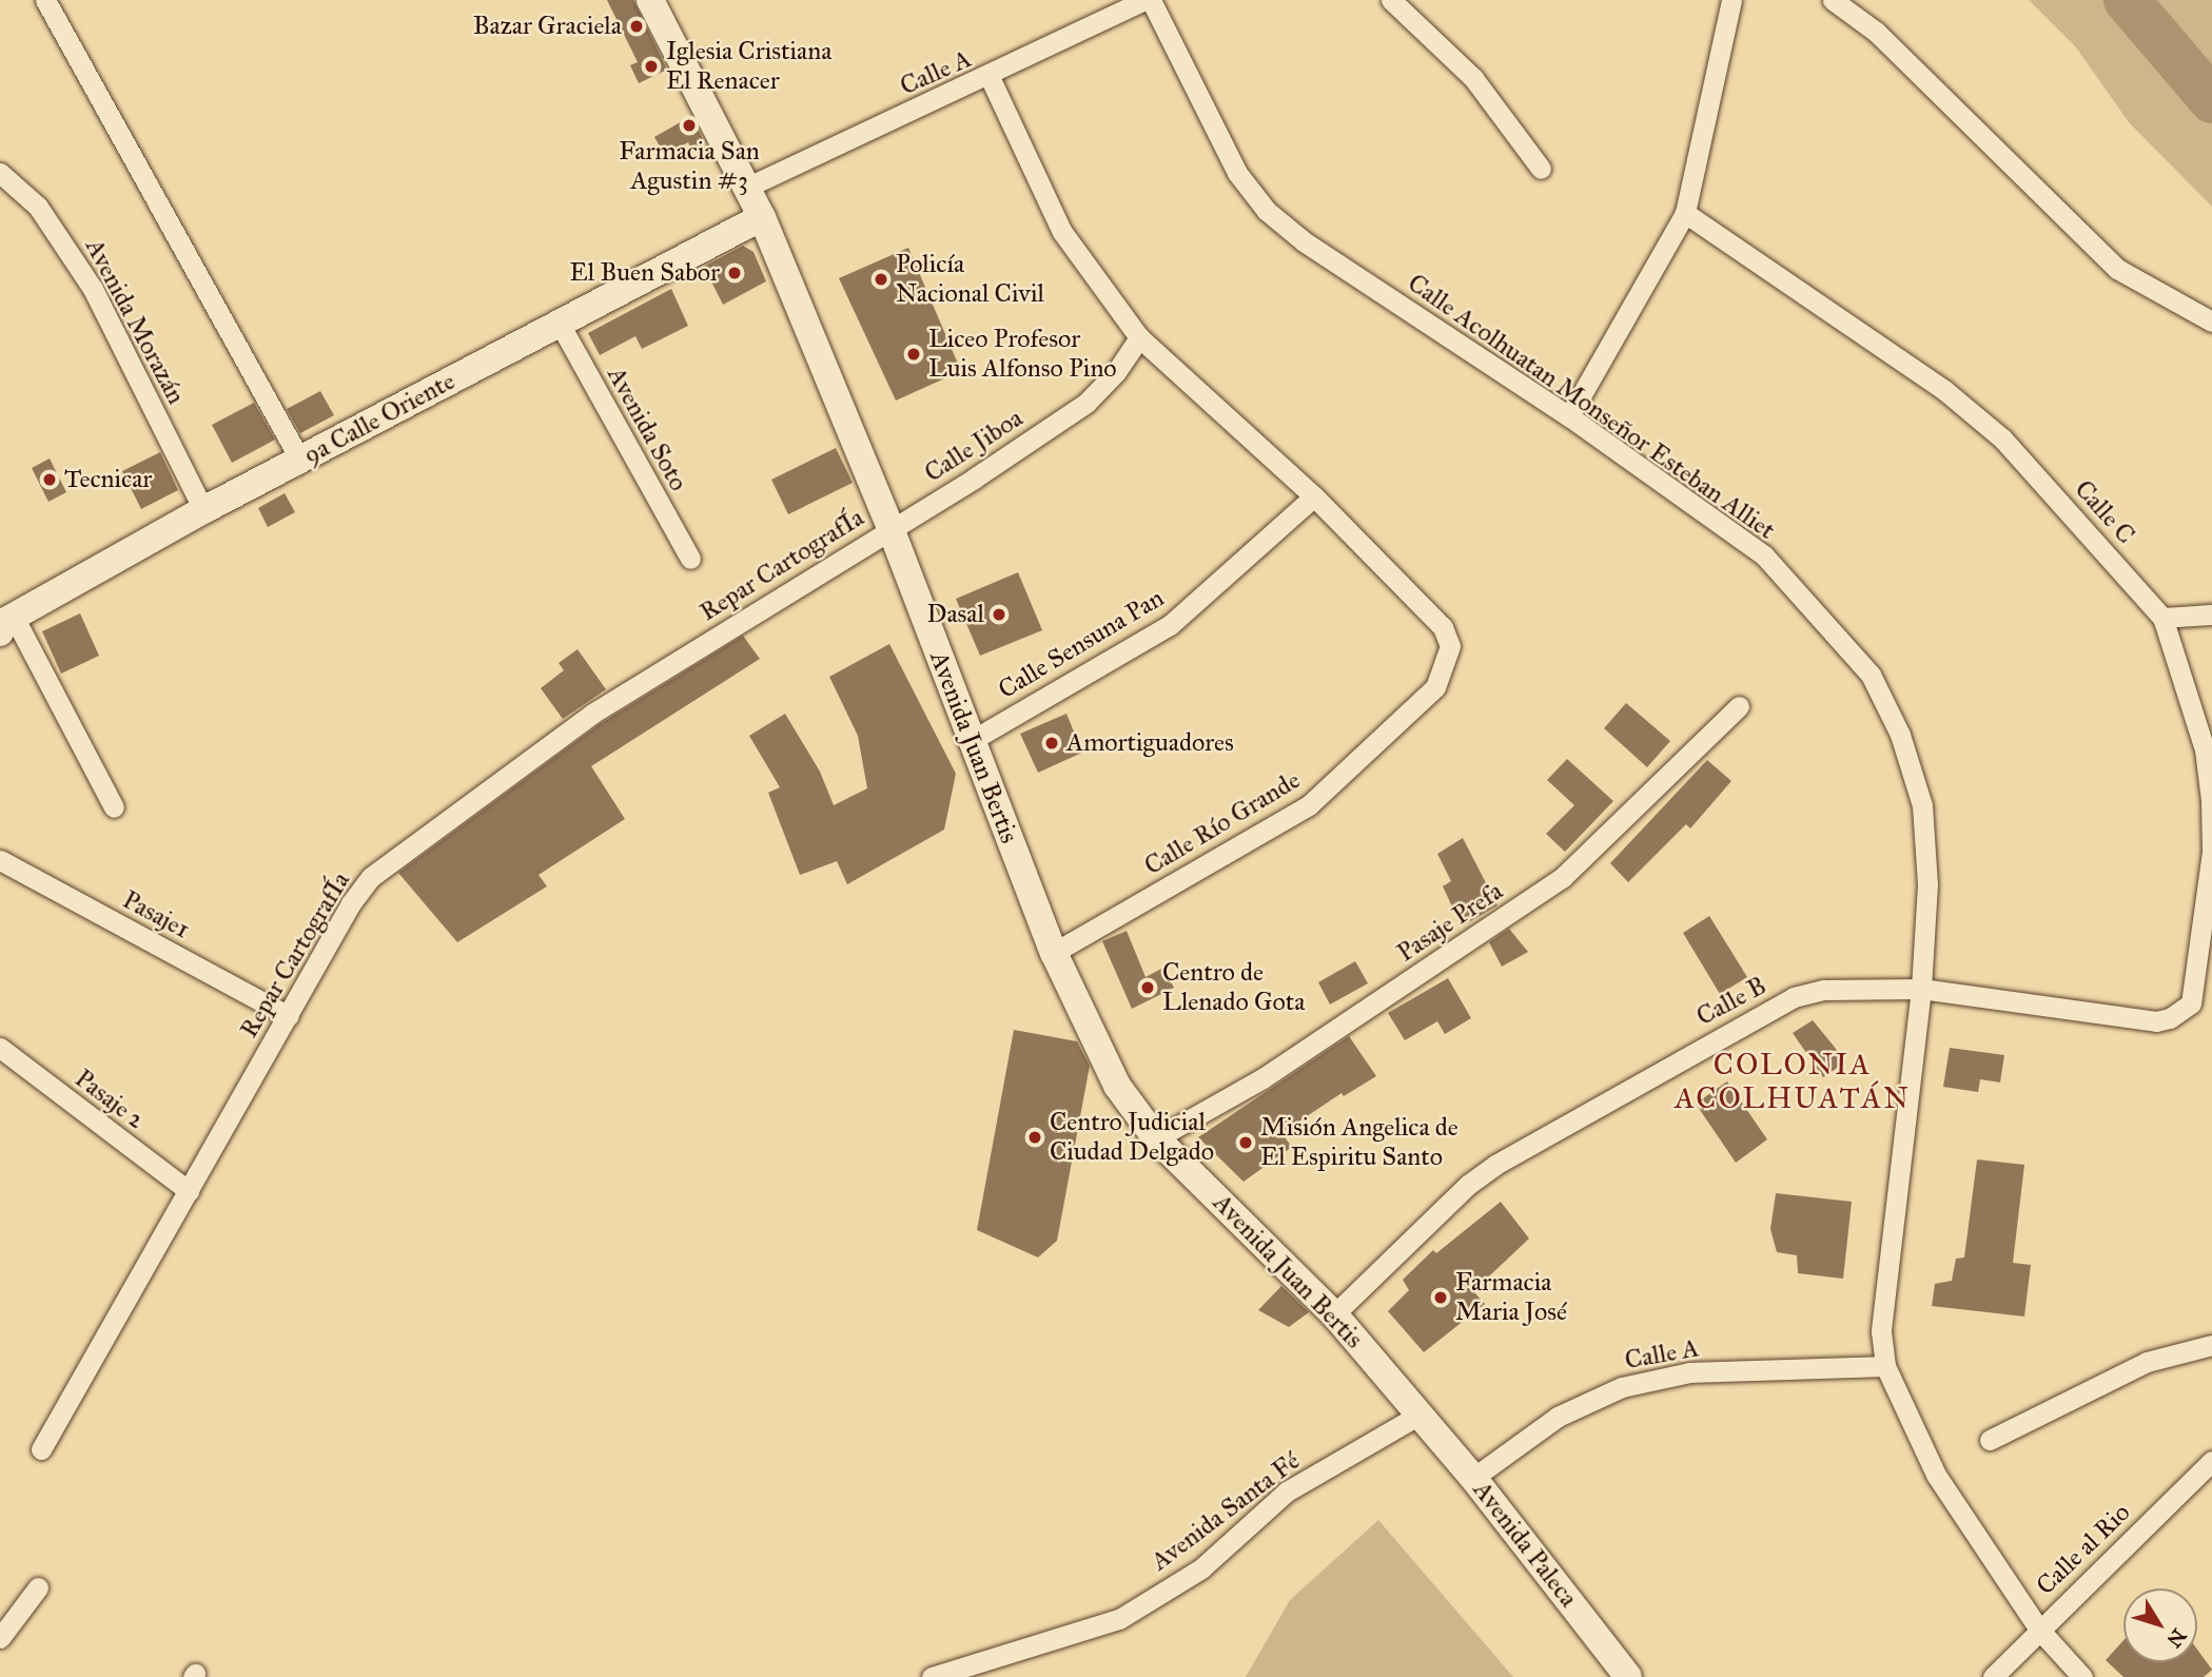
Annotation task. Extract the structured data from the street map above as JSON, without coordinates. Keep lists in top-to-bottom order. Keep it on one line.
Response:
{"streets":{"main road":["9a Calle Oriente","Avenida Juan Bertis","Avenida Paleca"],"street":["Calle A","Avenida Morazán","Calle Acolhuatan Monseñor Esteban Alliet","Avenida Soto","Calle Jiboa","Calle C","Repar CartografÍa","Calle Sensuna Pan","Calle Río Grande","Pasaje1","Pasaje Prefa","Calle B","Pasaje 2","Avenida Santa Fé","Calle al Rio"]},"crossings":[["Calle A","Calle Acolhuatan Monseñor Esteban Alliet"],["Calle A","Avenida Juan Bertis"],["Calle A","Avenida Paleca"],["Avenida Morazán","9a Calle Oriente"],["Calle Acolhuatan Monseñor Esteban Alliet","Calle B"],["Calle Acolhuatan Monseñor Esteban Alliet","Calle al Rio"],["9a Calle Oriente","Avenida Soto"],["9a Calle Oriente","Avenida Juan Bertis"],["Calle Jiboa","Repar CartografÍa"],["Calle Jiboa","Avenida Juan Bertis"],["Calle C","Calle B"],["Repar CartografÍa","Avenida Juan Bertis"],["Repar CartografÍa","Pasaje1"],["Repar CartografÍa","Pasaje 2"],["Calle Sensuna Pan","Avenida Juan Bertis"],["Calle Sensuna Pan","Calle Río Grande"],["Avenida Juan Bertis","Calle Río Grande"],["Avenida Juan Bertis","Pasaje Prefa"],["Avenida Juan Bertis","Calle B"],["Avenida Juan Bertis","Avenida Santa Fé"],["Avenida Juan Bertis","Avenida Paleca"],["Avenida Santa Fé","Avenida Paleca"]],"districts":["COLONIA ACOLHUATÁN"],"places":["Bazar Graciela","Iglesia Cristiana El Renacer","Farmacia San Agustin #3","El Buen Sabor","Policía Nacional Civil","Liceo Profesor Luis Alfonso Pino","Tecnicar","Dasal","Amortiguadores","Centro de Llenado Gota","Centro Judicial Ciudad Delgado","Misión Angelica de El Espiritu Santo","Farmacia Maria José"],"north":"bottom right"}
